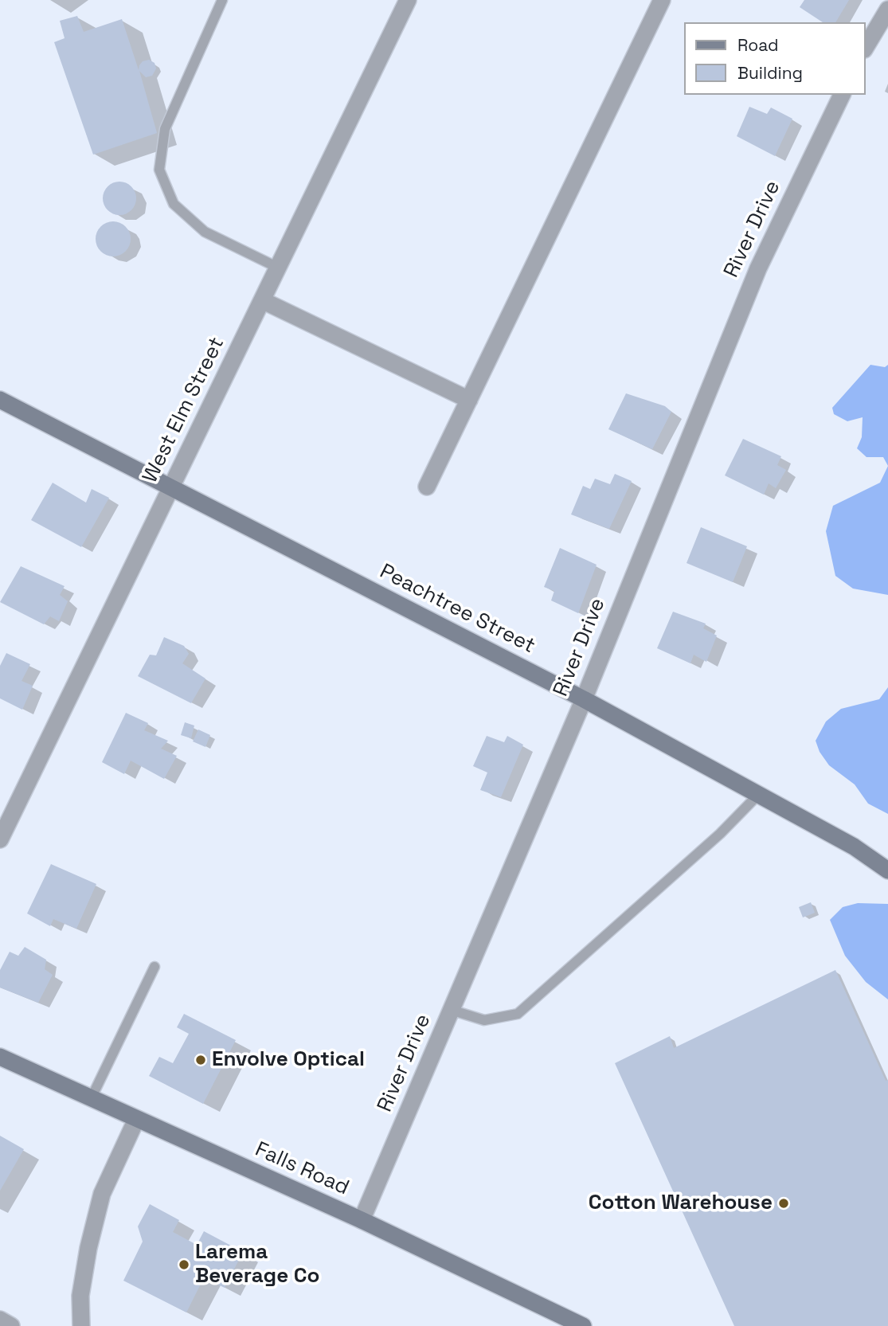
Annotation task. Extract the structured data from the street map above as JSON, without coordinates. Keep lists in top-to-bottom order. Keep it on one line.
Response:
{"streets":{"main road":["Peachtree Street","Falls Road"],"street":["River Drive","West Elm Street"]},"crossings":[["River Drive","Peachtree Street"],["River Drive","Falls Road"],["West Elm Street","Peachtree Street"]],"places":["Envolve Optical","Cotton Warehouse","Larema Beverage Co"],"legend":["Road","Building"]}
